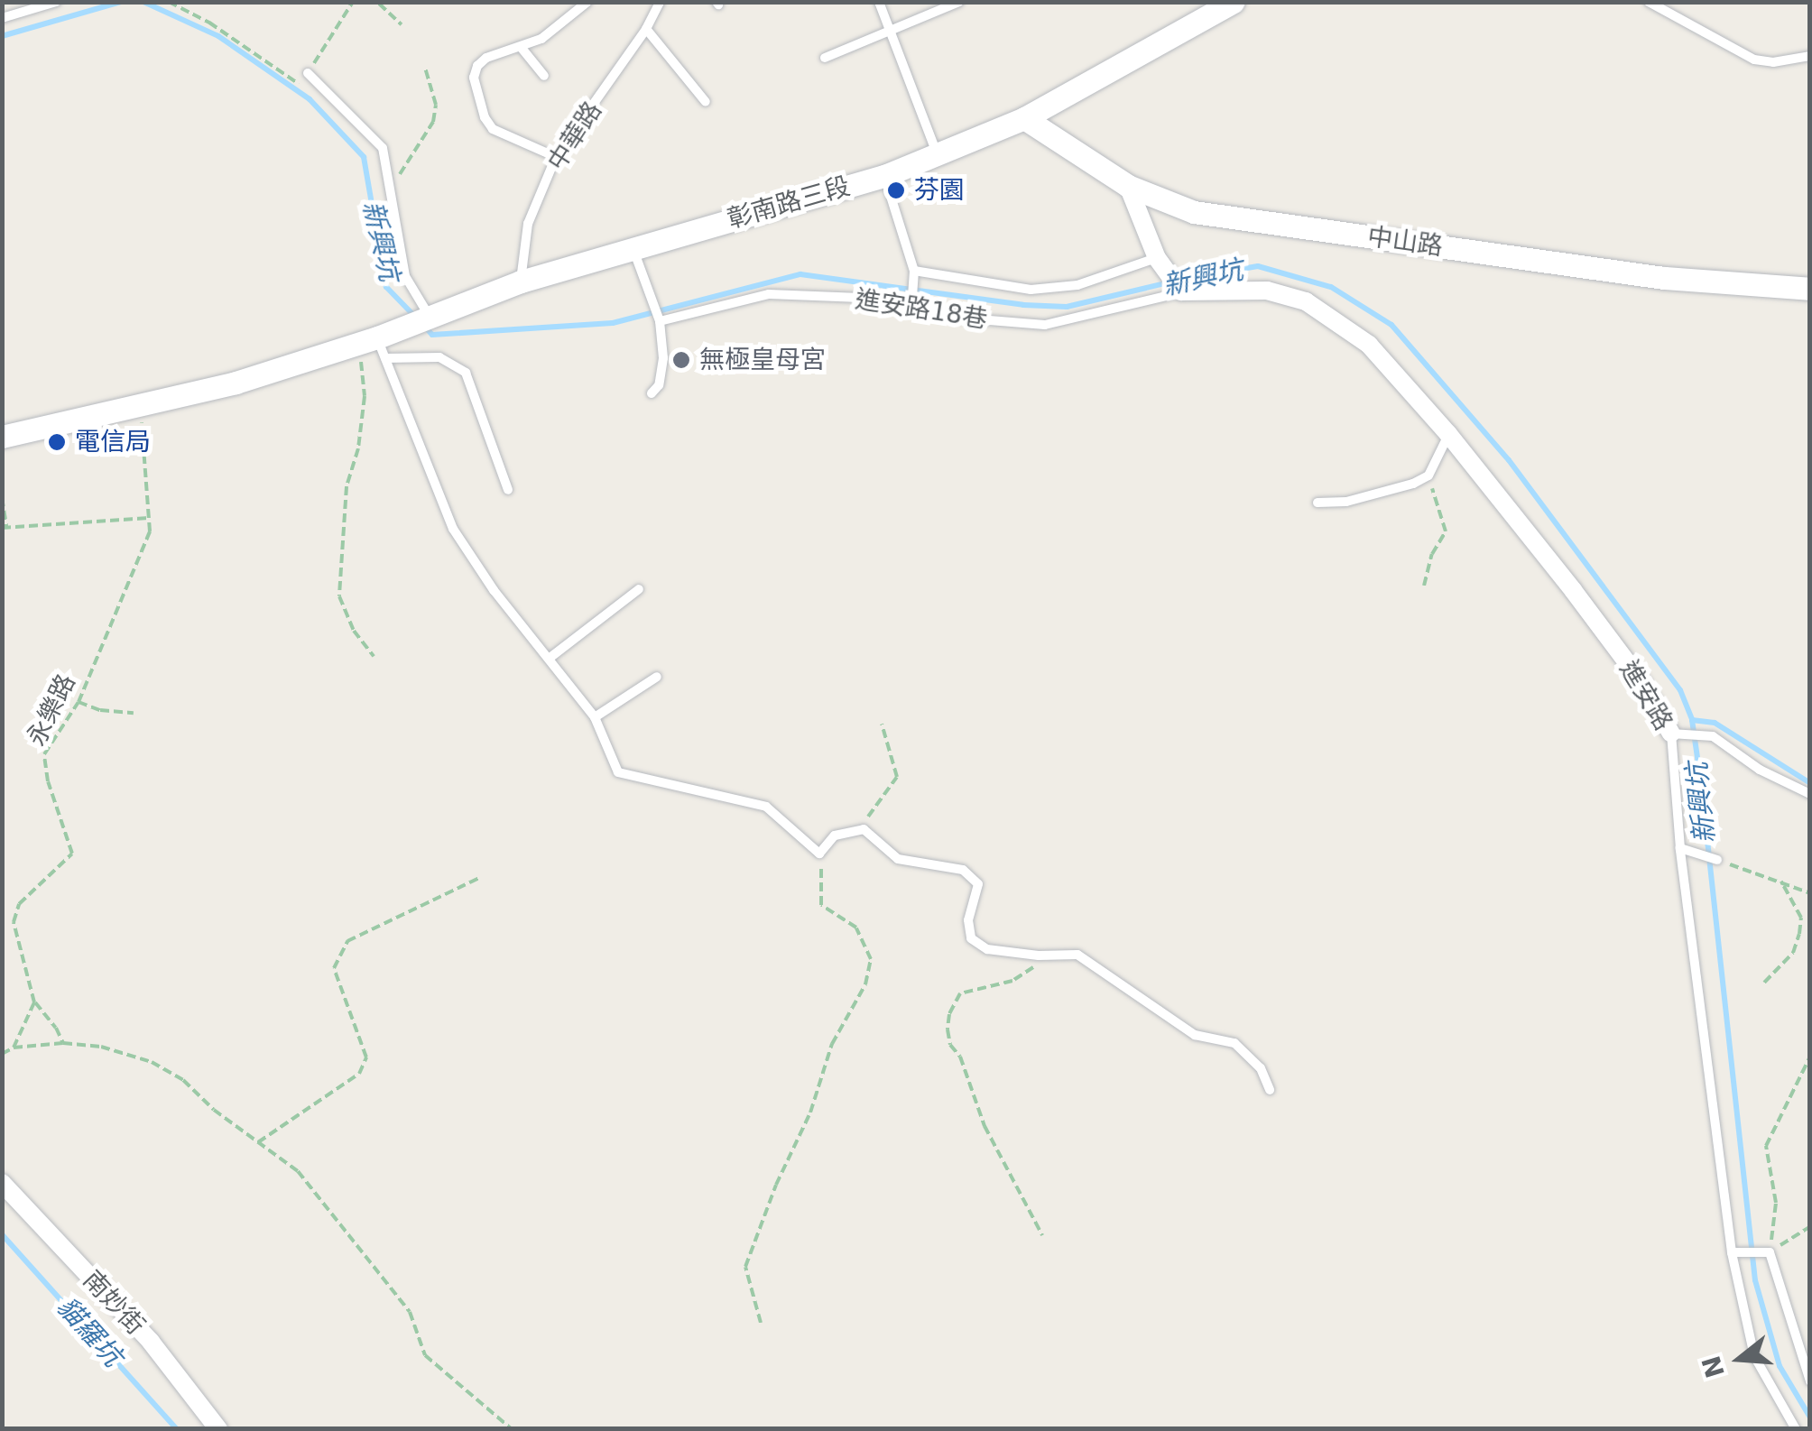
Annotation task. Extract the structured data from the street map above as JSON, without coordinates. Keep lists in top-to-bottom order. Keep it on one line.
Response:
{"streets":{"street":["彰南路三段","中山路","進安路","南妙街"],"lane":["中華路","進安路18巷"],"path":["永樂路"]},"crossings":[["中華路","彰南路三段"],["彰南路三段","中山路"],["進安路18巷","進安路"]],"water":["新興坑","貓羅坑"],"places":["芬園","無極皇母宮","電信局"],"north":"left"}
